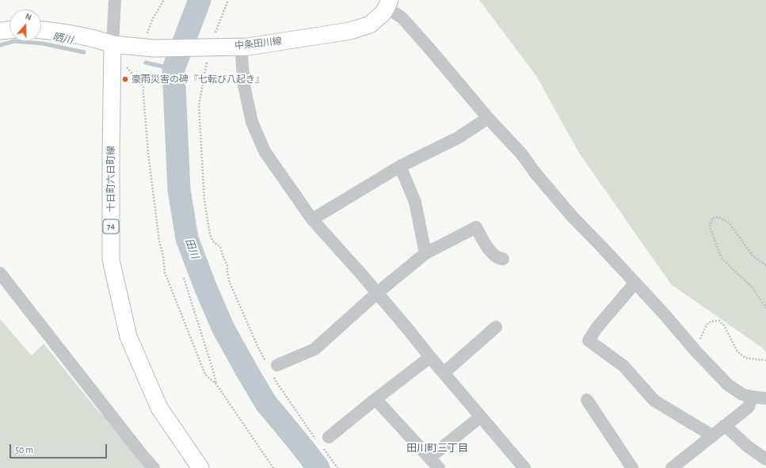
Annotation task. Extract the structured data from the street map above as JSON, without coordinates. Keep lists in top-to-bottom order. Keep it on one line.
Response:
{"streets":{"main road":["中条田川線","十日町六日町線","74"]},"crossings":[["中条田川線","十日町六日町線"]],"districts":["田川町三丁目"],"water":["晒川","田川"],"places":["豪雨災害の碑『七転び八起き』"],"scale_bar":"50 m","north":"top"}
